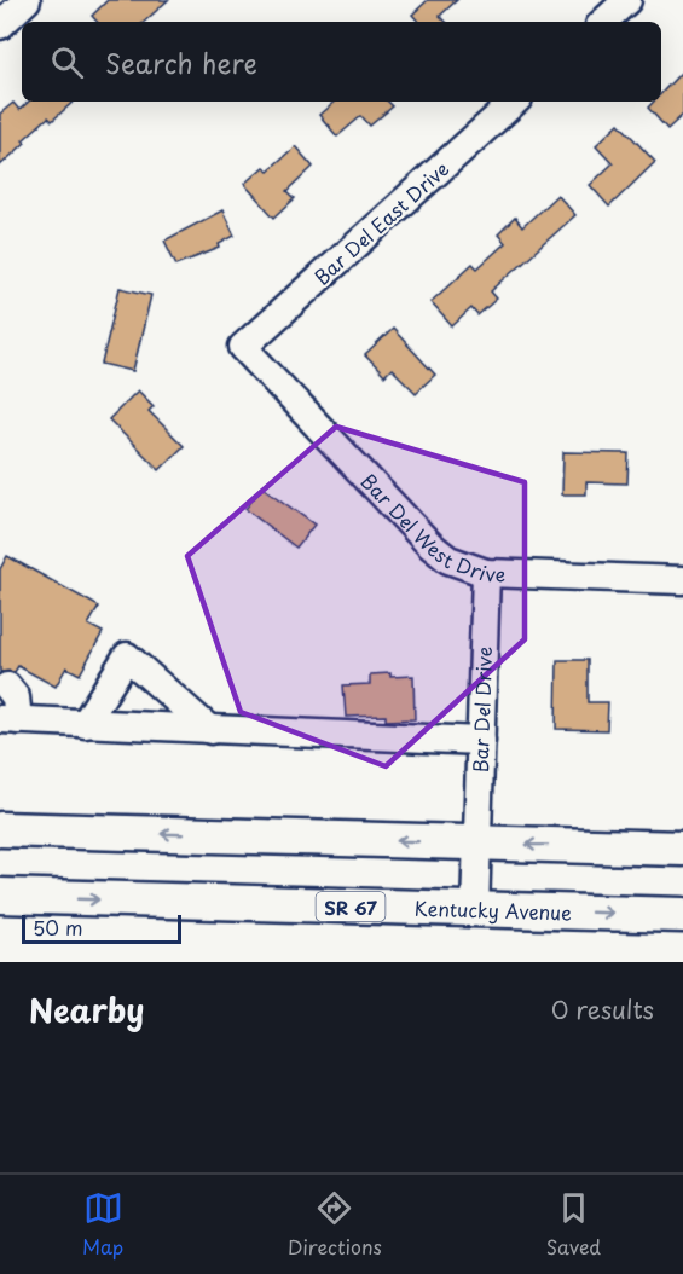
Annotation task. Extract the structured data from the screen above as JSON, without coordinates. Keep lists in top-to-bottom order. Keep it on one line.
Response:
{"streets":{"main road":["SR 67","Kentucky Avenue"],"street":["Bar Del East Drive","Bar Del West Drive","Bar Del Drive"]},"crossings":[["Bar Del East Drive","Bar Del West Drive"],["Bar Del West Drive","Bar Del Drive"]],"scale_bar":"50 m","page":{"search":"Search here","scale":"50 m","heading":["Nearby","0 results"],"nav":["Map","Directions","Saved"]}}
